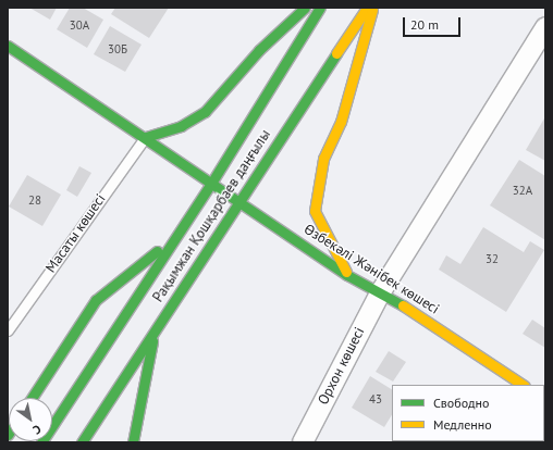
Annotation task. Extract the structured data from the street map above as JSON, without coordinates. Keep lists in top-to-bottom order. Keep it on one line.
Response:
{"streets":{"main road":["Рақымжан Қошқарбаев даңғылы","Өзбекәлі Жәнібек көшесі"],"street":["Орхон көшесі"],"lane":["Масаты көшесі"]},"crossings":[["Рақымжан Қошқарбаев даңғылы","Өзбекәлі Жәнібек көшесі"],["Масаты көшесі","Өзбекәлі Жәнібек көшесі"],["Өзбекәлі Жәнібек көшесі","Орхон көшесі"]],"house_numbers":["30А","30Б","32А","28","32","43"],"legend":["Свободно","Медленно"],"scale_bar":"20 m","north":"bottom right"}
